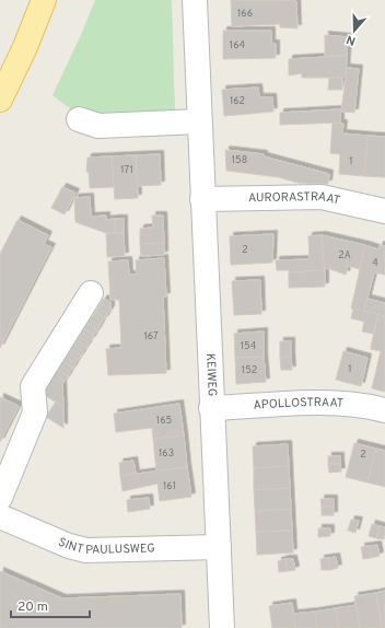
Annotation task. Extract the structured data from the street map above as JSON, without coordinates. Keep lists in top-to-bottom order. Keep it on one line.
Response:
{"streets":{"street":["AURORASTRAAT","KEIWEG","APOLLOSTRAAT","SINT PAULUSWEG"]},"crossings":[["AURORASTRAAT","KEIWEG"],["KEIWEG","APOLLOSTRAAT"],["KEIWEG","SINT PAULUSWEG"]],"house_numbers":["166","164","162","158","1","171","2","2A","4","167","154","1","152","165","163","2","161"],"scale_bar":"20 m","north":"bottom"}
